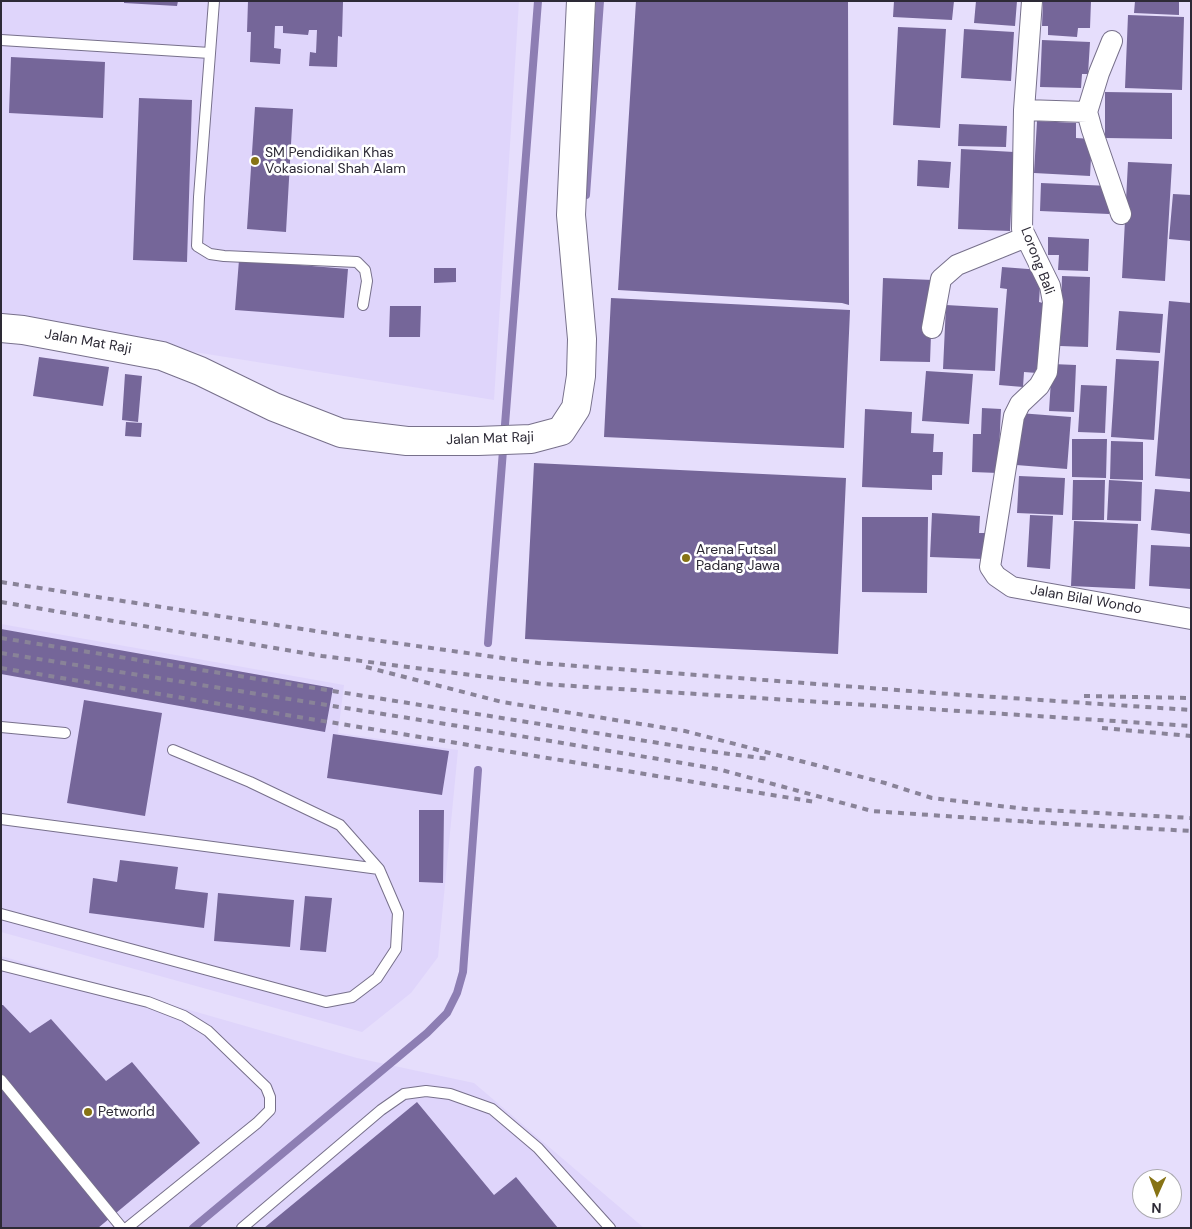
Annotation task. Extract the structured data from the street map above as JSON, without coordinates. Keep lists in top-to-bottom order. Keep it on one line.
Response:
{"streets":{"street":["Lorong Bali","Jalan Mat Raji","Jalan Bilal Wondo"]},"crossings":[["Lorong Bali","Jalan Bilal Wondo"]],"places":["SM Pendidikan Khas Vokasional Shah Alam","Arena Futsal Padang Jawa","Petworld"],"north":"bottom"}
